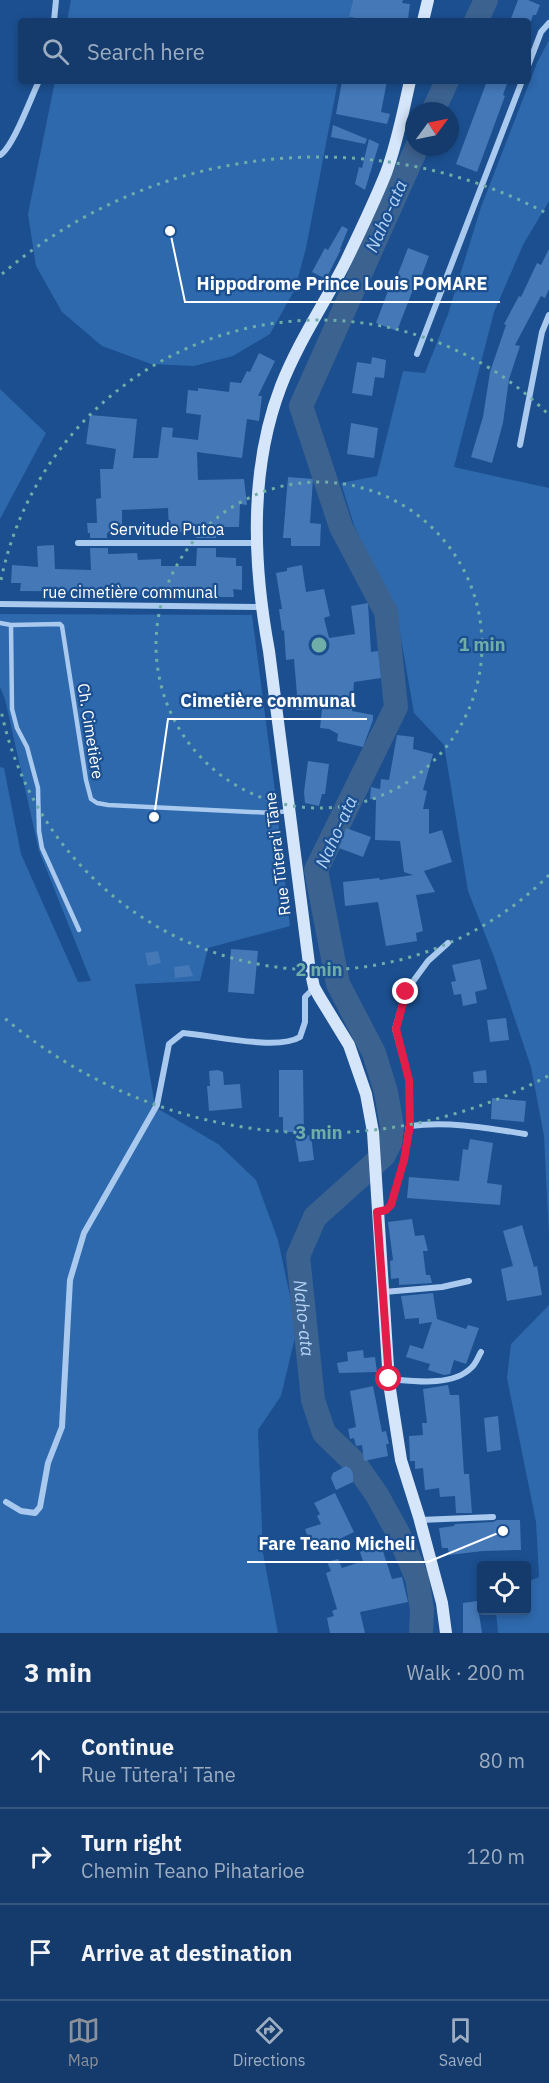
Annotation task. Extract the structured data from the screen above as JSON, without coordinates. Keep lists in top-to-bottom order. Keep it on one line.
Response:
{"streets":{"street":["Servitude Putoa","rue cimetière communal","Rue Tūtera'i Tāne"],"lane":["Ch. Cimetière"]},"crossings":[["Servitude Putoa","Rue Tūtera'i Tāne"],["rue cimetière communal","Rue Tūtera'i Tāne"],["Ch. Cimetière","Rue Tūtera'i Tāne"]],"water":["Naho-ata"],"places":["Hippodrome Prince Louis POMARE","Cimetière communal","Fare Teano Micheli"],"north":"top right","page":{"search":"Search here","heading":["3 min","Walk · 200 m"],"list":[["Continue","Rue Tūtera'i Tāne","80 m"],["Turn right","Chemin Teano Pihatarioe","120 m"],"Arrive at destination"],"nav":["Map","Directions","Saved"]},"rings":["1 min","2 min","3 min"]}
